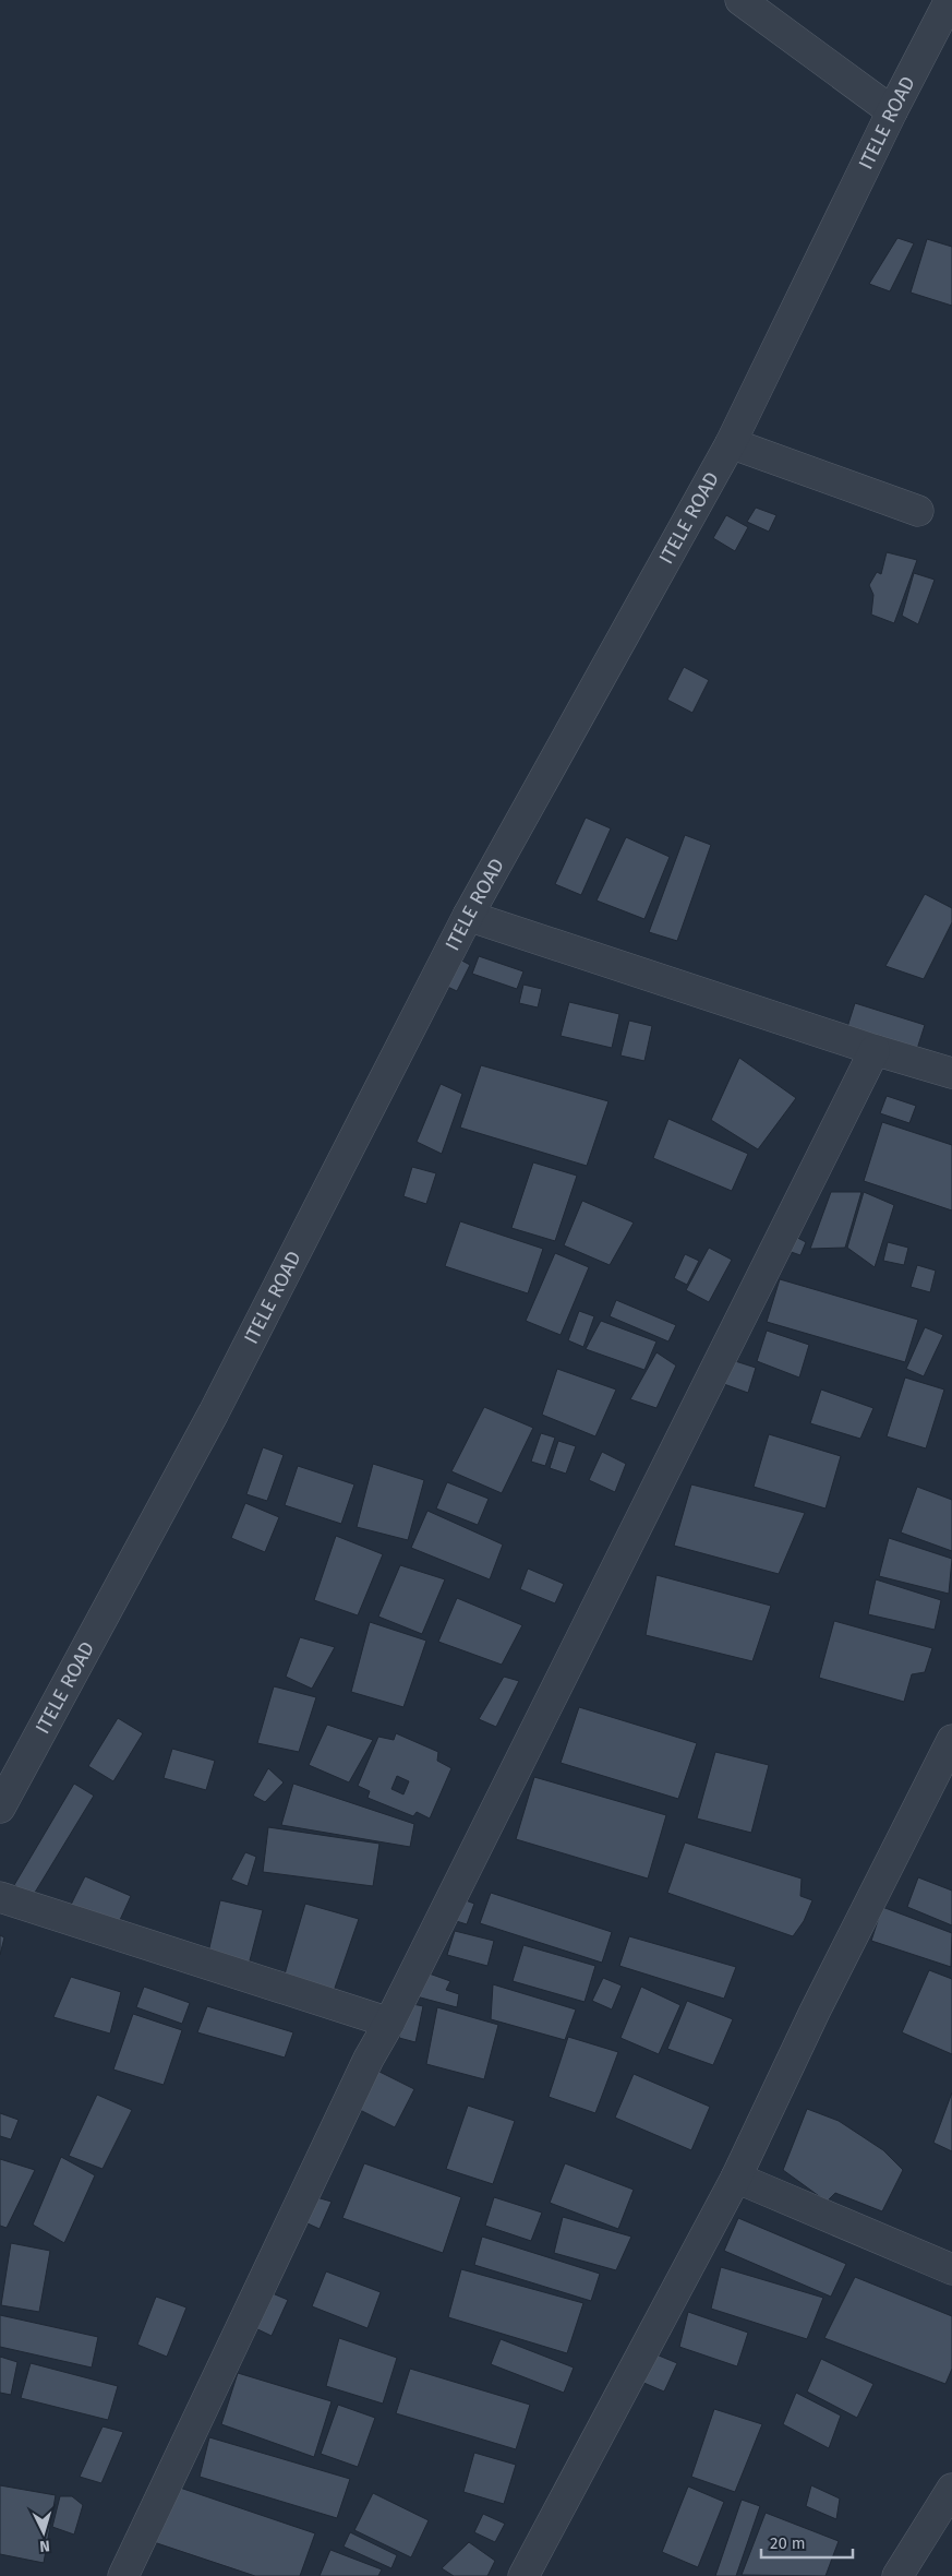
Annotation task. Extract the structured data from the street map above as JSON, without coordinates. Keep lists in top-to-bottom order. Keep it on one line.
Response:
{"streets":{"street":["ITELE ROAD"]},"scale_bar":"20 m","north":"bottom"}
